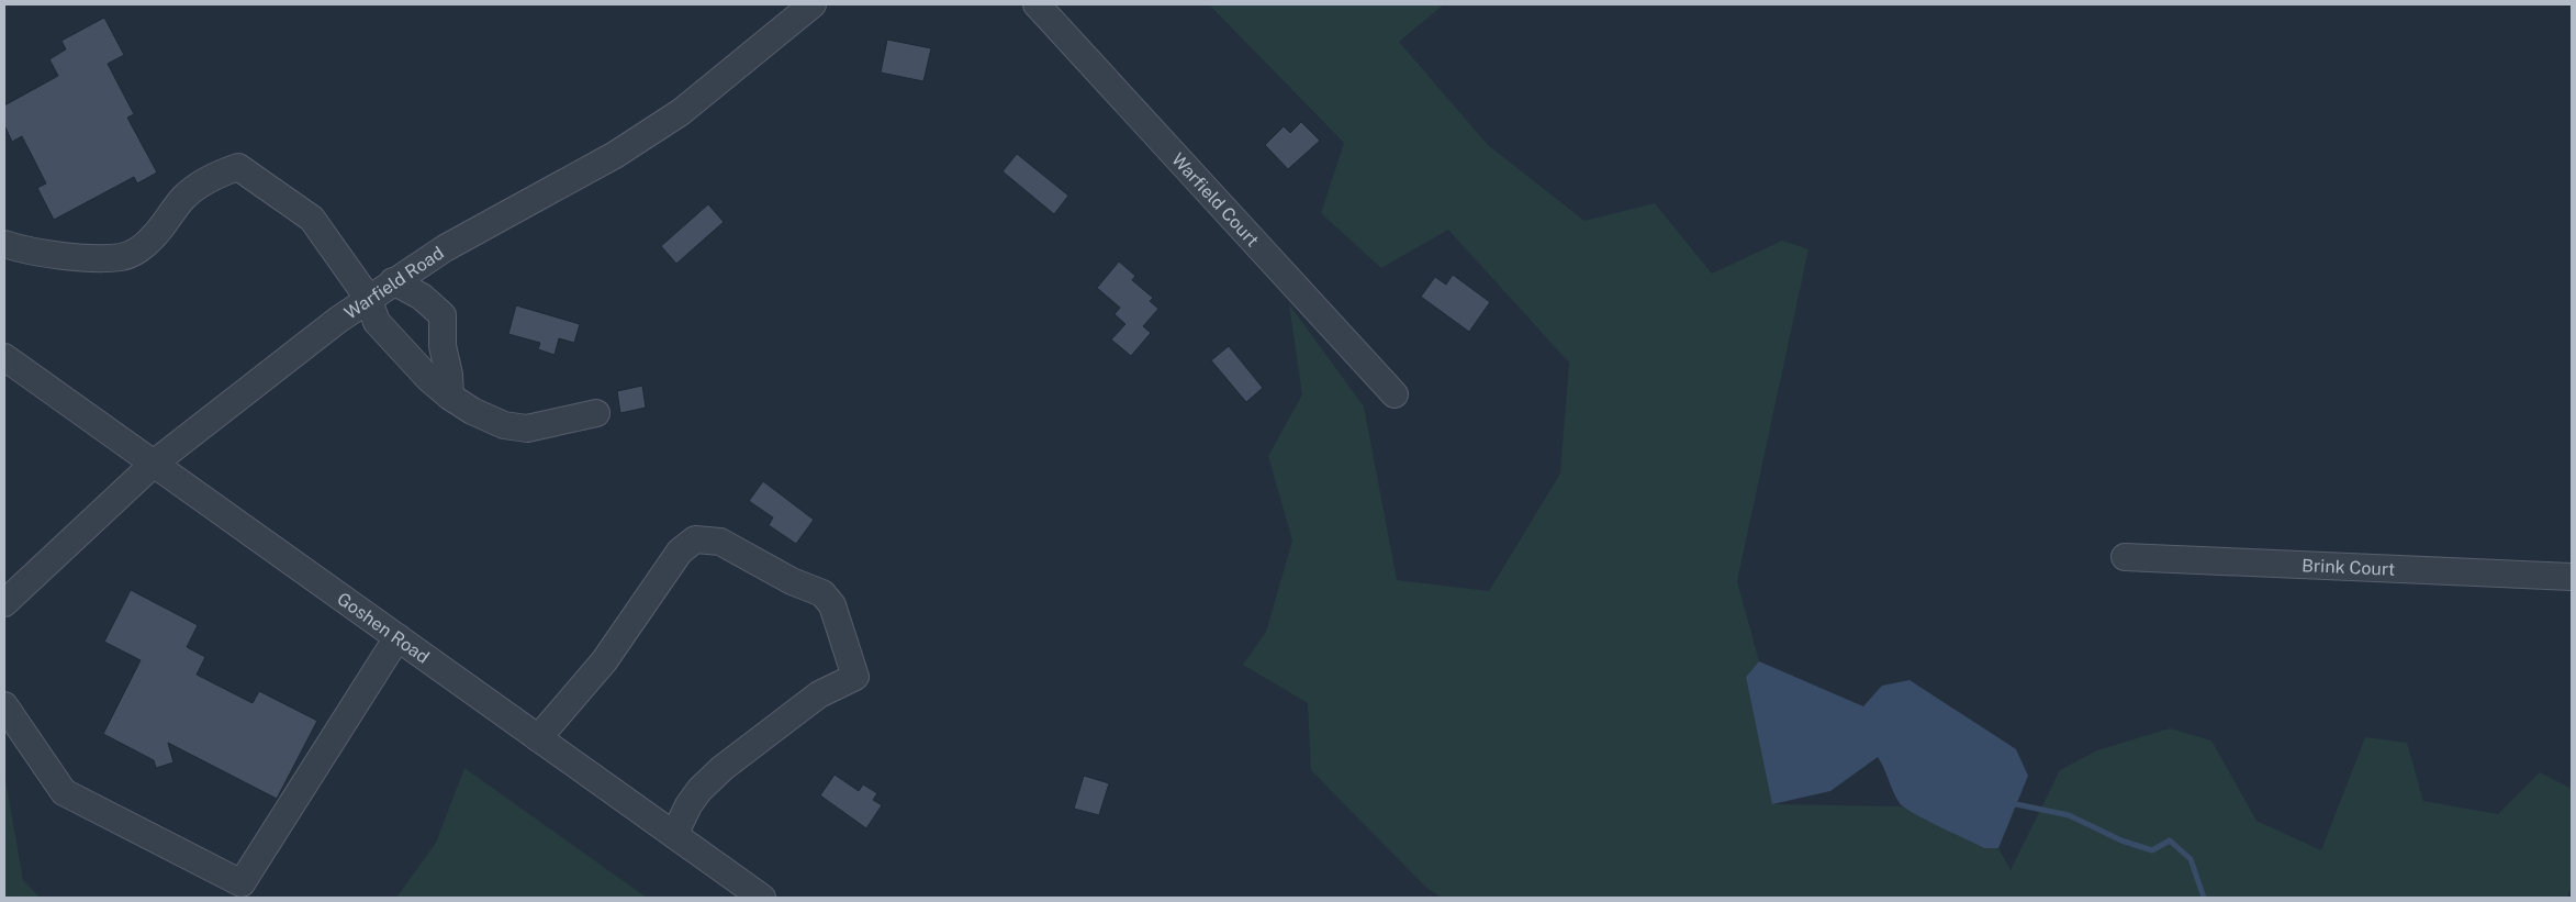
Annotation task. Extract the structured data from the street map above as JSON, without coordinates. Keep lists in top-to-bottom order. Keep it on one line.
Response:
{"streets":{"street":["Warfield Court","Warfield Road","Brink Court","Goshen Road"]},"crossings":[["Warfield Road","Goshen Road"]]}
